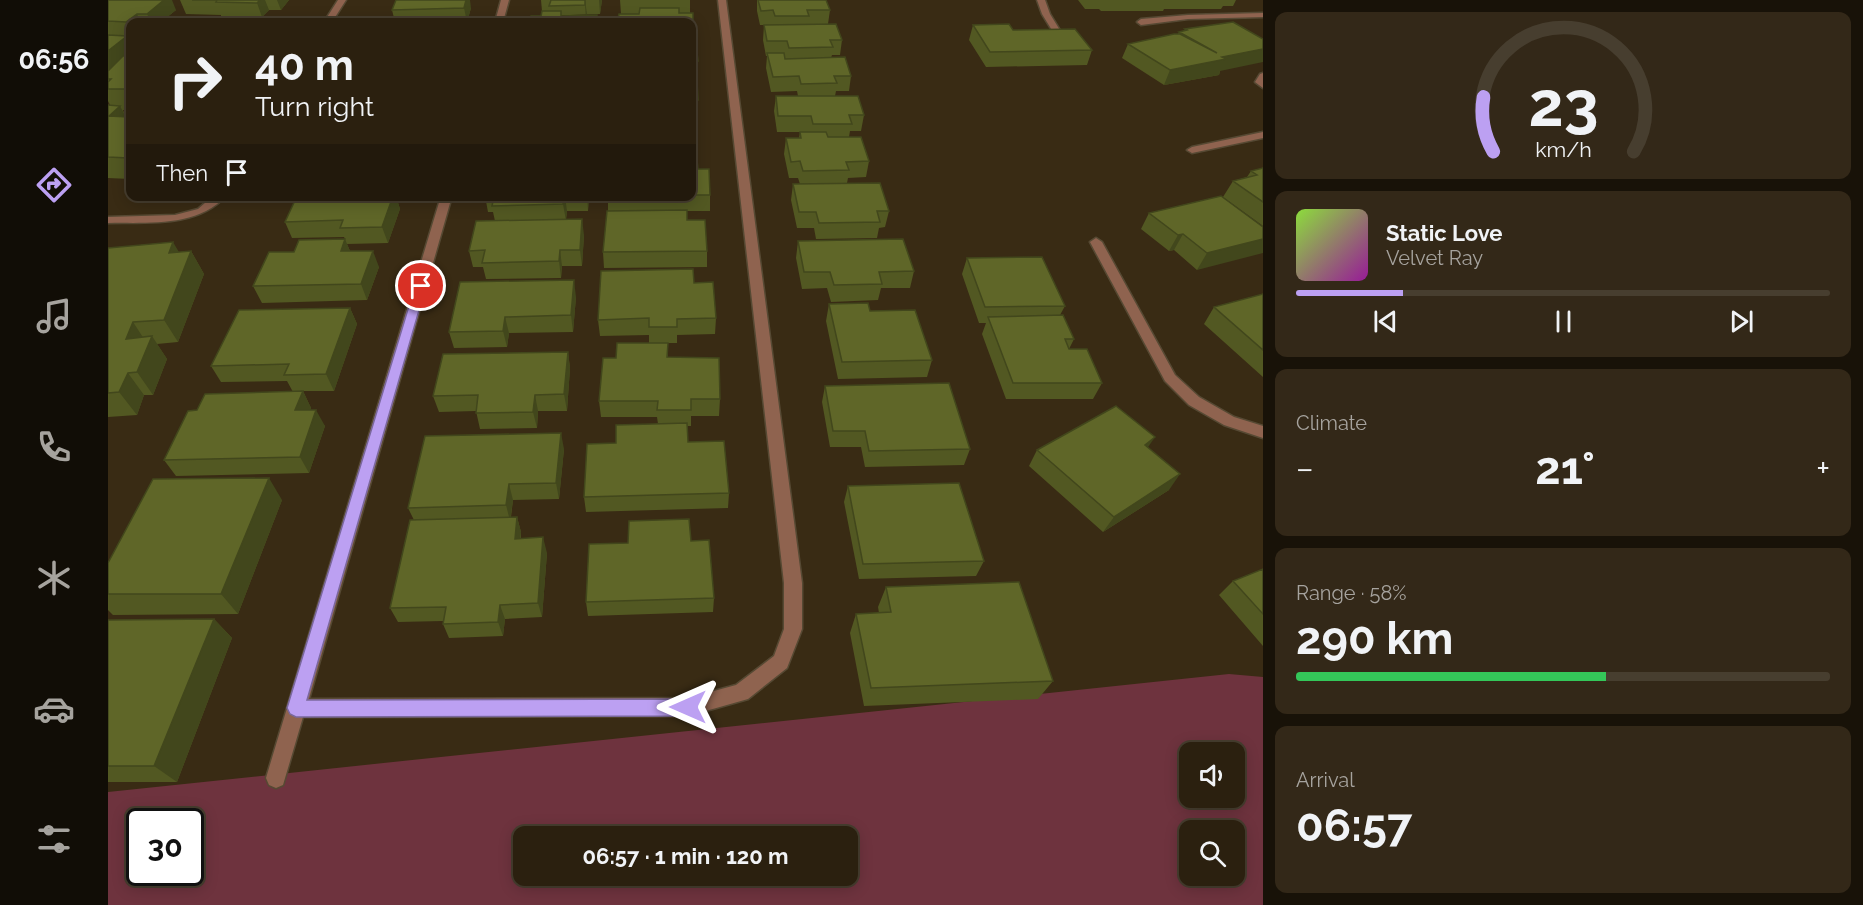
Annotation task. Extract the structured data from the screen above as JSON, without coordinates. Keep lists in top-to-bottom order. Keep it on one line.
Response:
{"page":{"tabs":"06:56","turn":["40 m","Turn right"],"then":"Then","song":["Static Love","Velvet Ray"],"tile":["Climate",["Range · 58%","290 km"],["Arrival","06:57"]],"heat":["−","21°","+"],"limit":"30","trip":"06:57 · 1 min · 120 m","gauge":["23","km/h"]}}
